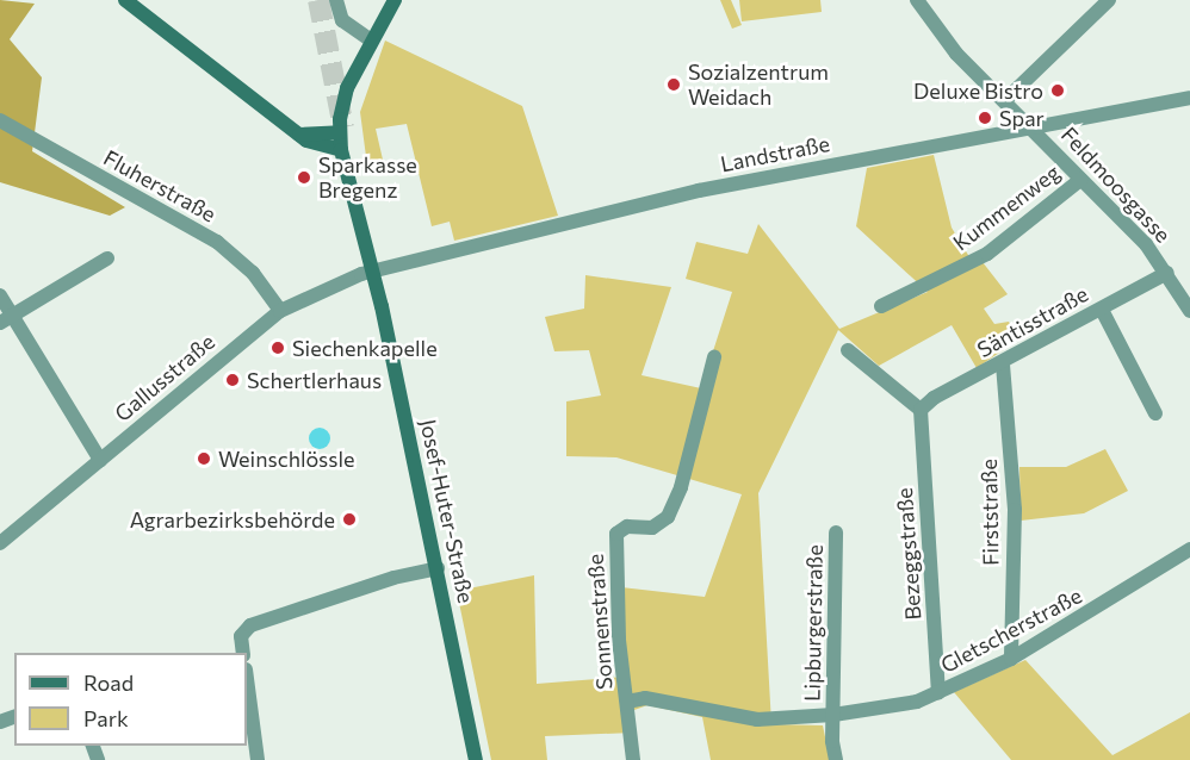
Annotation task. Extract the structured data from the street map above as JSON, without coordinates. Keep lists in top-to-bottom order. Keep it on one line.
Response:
{"streets":{"main road":["Josef-Huter-Straße"],"street":["Landstraße","Feldmoosgasse","Fluherstraße","Kummenweg","Säntisstraße","Gallusstraße","Firststraße","Bezeggstraße","Sonnenstraße","Lipburgerstraße","Gletscherstraße"]},"crossings":[["Landstraße","Feldmoosgasse"],["Landstraße","Gallusstraße"],["Landstraße","Josef-Huter-Straße"],["Feldmoosgasse","Kummenweg"],["Feldmoosgasse","Säntisstraße"],["Fluherstraße","Gallusstraße"],["Säntisstraße","Firststraße"],["Säntisstraße","Bezeggstraße"],["Gallusstraße","Josef-Huter-Straße"],["Firststraße","Gletscherstraße"],["Bezeggstraße","Gletscherstraße"],["Sonnenstraße","Gletscherstraße"],["Lipburgerstraße","Gletscherstraße"]],"places":["Sozialzentrum Weidach","Deluxe Bistro","Spar","Sparkasse Bregenz","Siechenkapelle","Schertlerhaus","Weinschlössle","Agrarbezirksbehörde"],"legend":["Road","Park"]}
